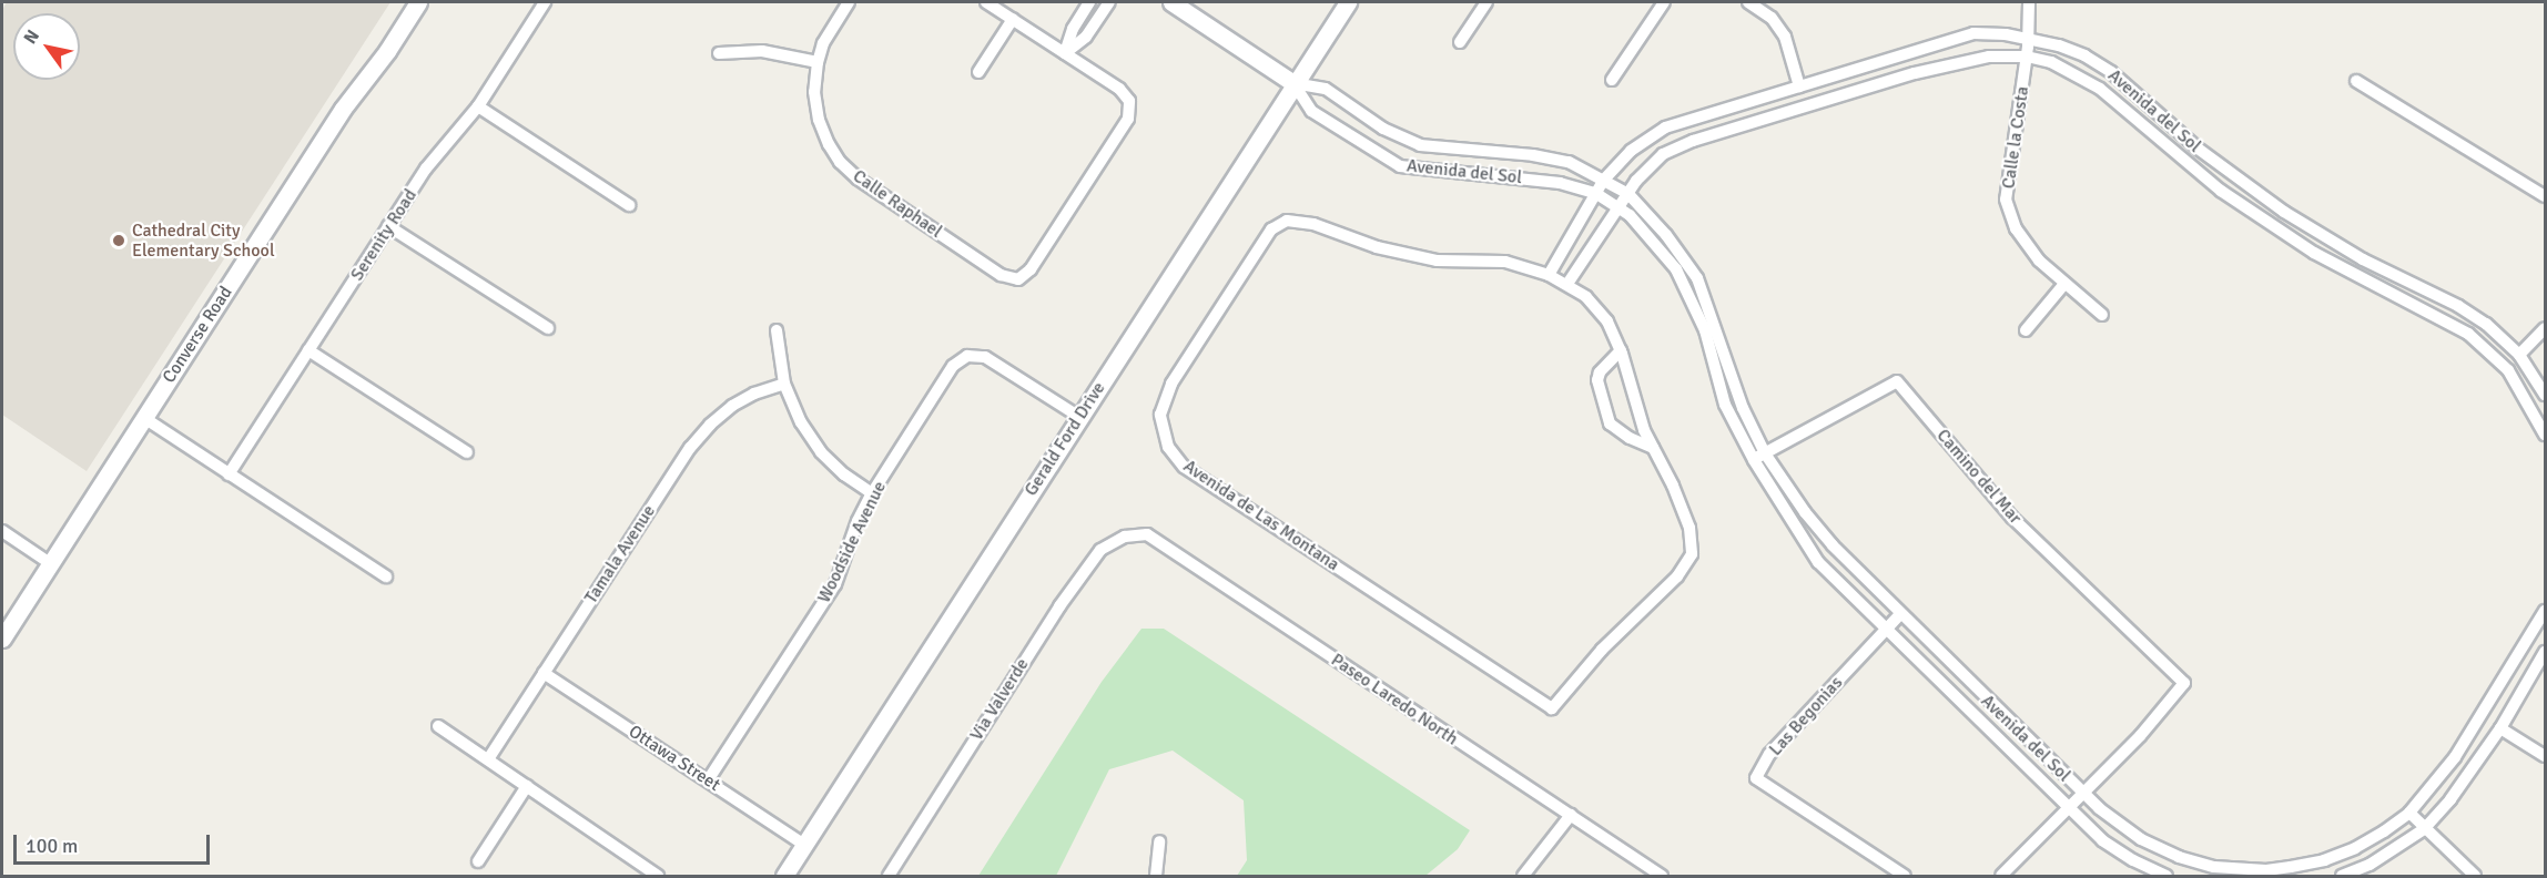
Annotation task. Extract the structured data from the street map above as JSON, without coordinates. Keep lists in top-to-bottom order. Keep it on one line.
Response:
{"streets":{"main road":["Converse Road","Gerald Ford Drive"],"street":["Avenida del Sol","Calle la Costa","Calle Raphael","Serenity Road","Camino del Mar","Avenida de Las Montana","Woodside Avenue","Tamala Avenue","Via Valverde","Paseo Laredo North","Las Begonias","Ottawa Street"]},"crossings":[["Avenida del Sol","Calle la Costa"],["Avenida del Sol","Gerald Ford Drive"],["Avenida del Sol","Camino del Mar"],["Avenida del Sol","Avenida de Las Montana"],["Avenida del Sol","Las Begonias"],["Gerald Ford Drive","Woodside Avenue"],["Gerald Ford Drive","Ottawa Street"],["Woodside Avenue","Ottawa Street"],["Tamala Avenue","Ottawa Street"],["Via Valverde","Paseo Laredo North"]],"places":["Cathedral City Elementary School"],"scale_bar":"100 m","north":"top left"}
